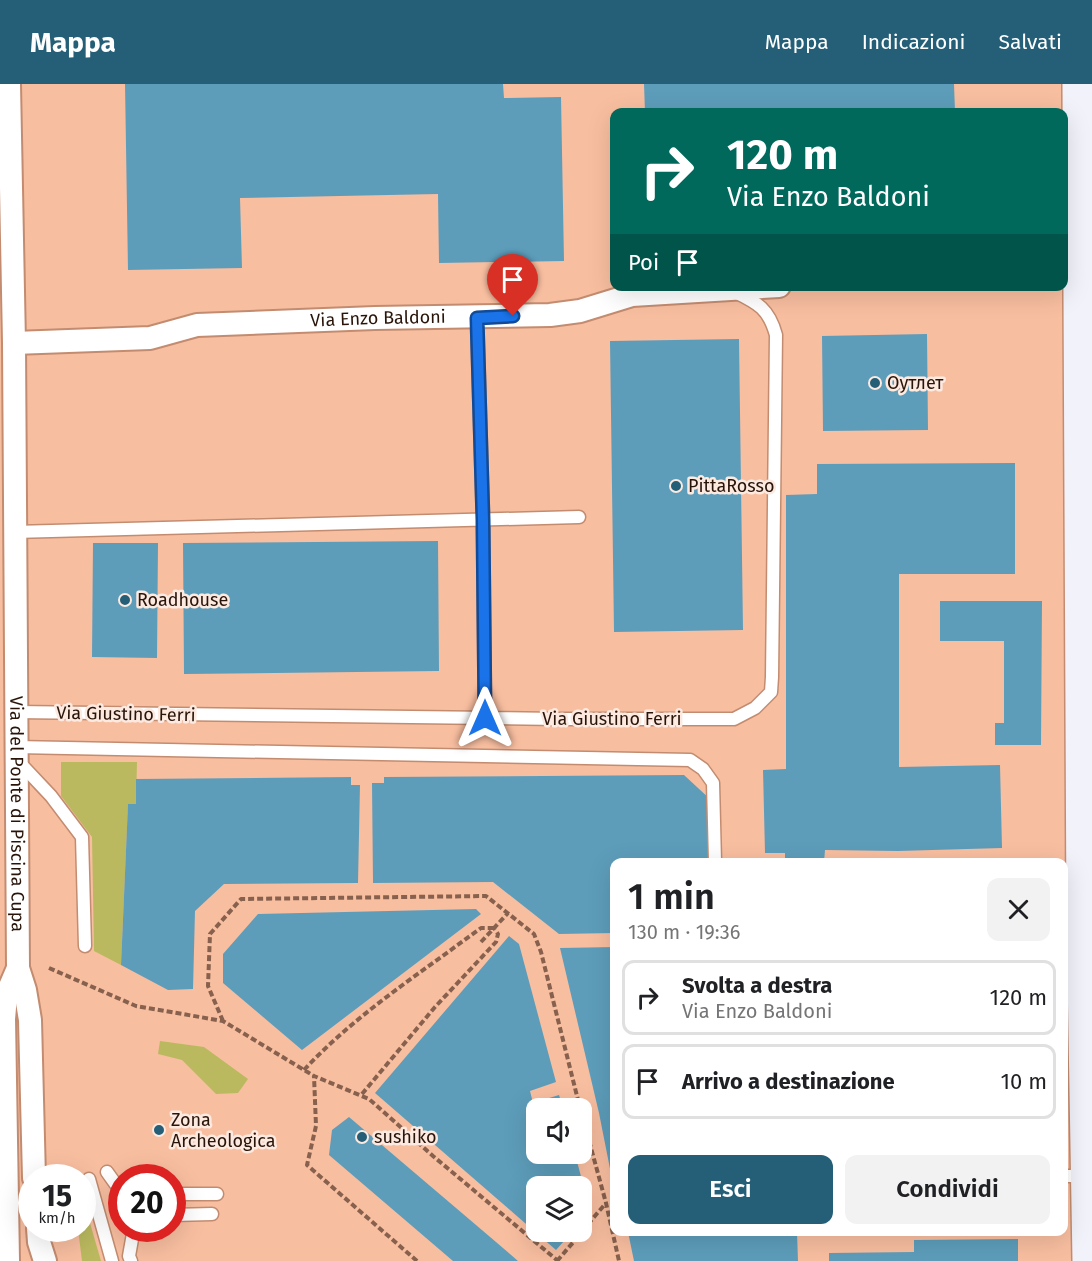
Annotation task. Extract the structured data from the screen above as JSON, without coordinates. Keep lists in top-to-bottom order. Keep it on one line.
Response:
{"streets":{"street":["Via Enzo Baldoni","Via del Ponte di Piscina Cupa"],"lane":["Via Giustino Ferri"]},"crossings":[["Via Enzo Baldoni","Via del Ponte di Piscina Cupa"],["Via Giustino Ferri","Via del Ponte di Piscina Cupa"]],"places":["Оутлет","PittaRosso","Roadhouse","Zona Archeologica","sushiko"],"page":{"header":"Mappa","nav":["Mappa","Indicazioni","Salvati"],"turn":["120 m","Via Enzo Baldoni"],"then":"Poi","heading":["1 min","130 m · 19:36"],"list":[{"name":"Svolta a destra","note":"Via Enzo Baldoni","value":"120 m"},{"name":"Arrivo a destinazione","value":"10 m"}],"buttons":["Esci","Condividi"],"speed":"15 km/h","limit":"20"}}
